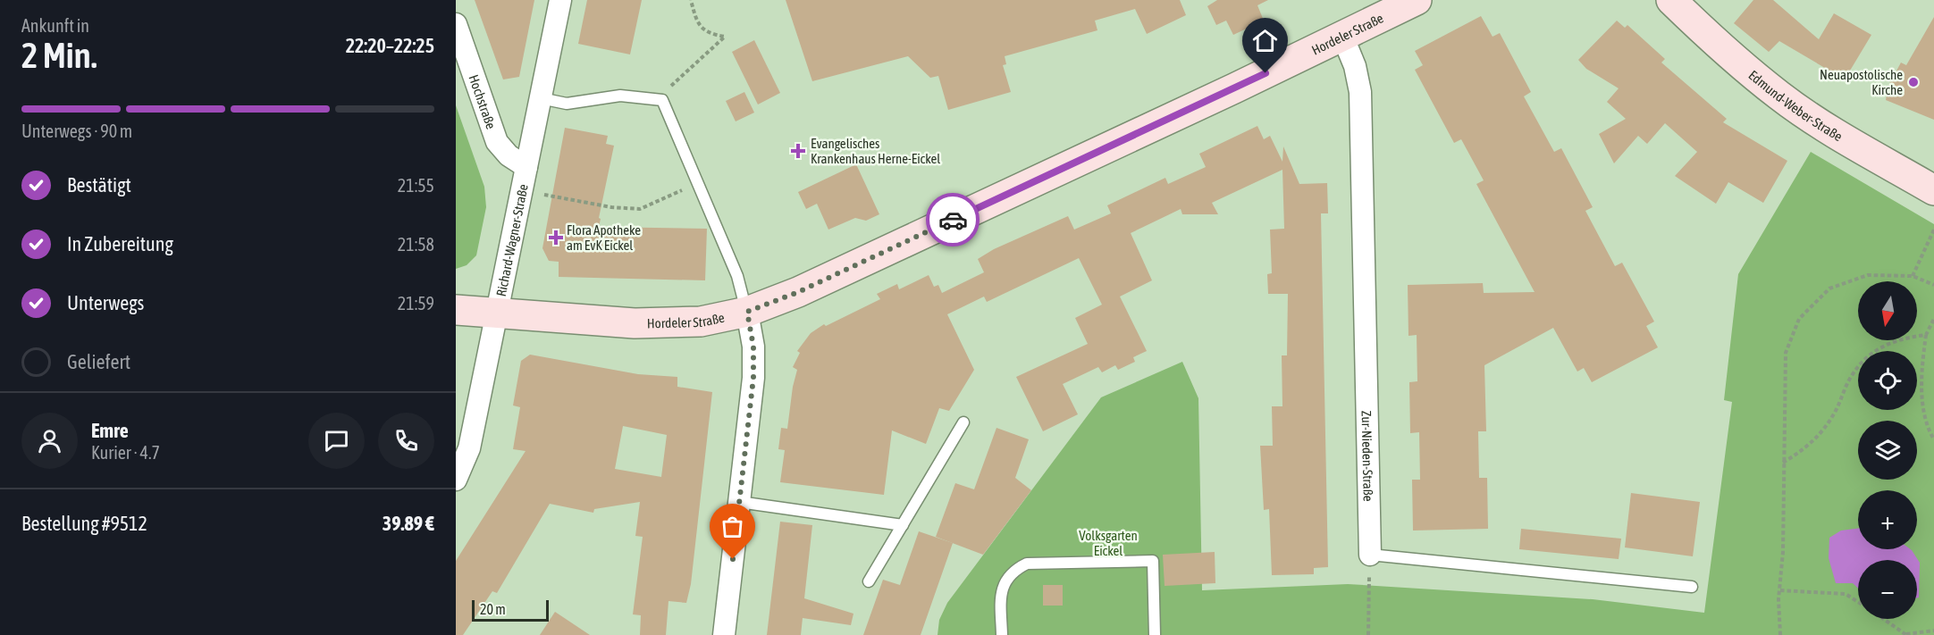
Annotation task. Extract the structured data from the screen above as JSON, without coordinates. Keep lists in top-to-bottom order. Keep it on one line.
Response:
{"streets":{"street":["Hordeler Straße","Hochstraße","Edmund-Weber-Straße","Richard-Wagner-Straße","Zur-Nieden-Straße"]},"crossings":[["Hordeler Straße","Richard-Wagner-Straße"],["Hordeler Straße","Zur-Nieden-Straße"],["Hochstraße","Richard-Wagner-Straße"]],"parks":["Volksgarten Eickel"],"places":{"other":["Neuapostolische Kirche"],"health":["Evangelisches Krankenhaus Herne-Eickel","Flora Apotheke am EvK Eickel"]},"scale_bar":"20 m","north":"bottom","page":{"heading":["2 Min.","Ankunft in","22:20–22:25"],"panel":["Emre","Kurier · 4.7","Bestellung #9512","39.89 €"],"bar":"Unterwegs · 90 m","list":[["Bestätigt","21:55"],["In Zubereitung","21:58"],["Unterwegs","21:59"],"Geliefert"],"map_buttons":["+","−"],"scale":"20 m"}}
